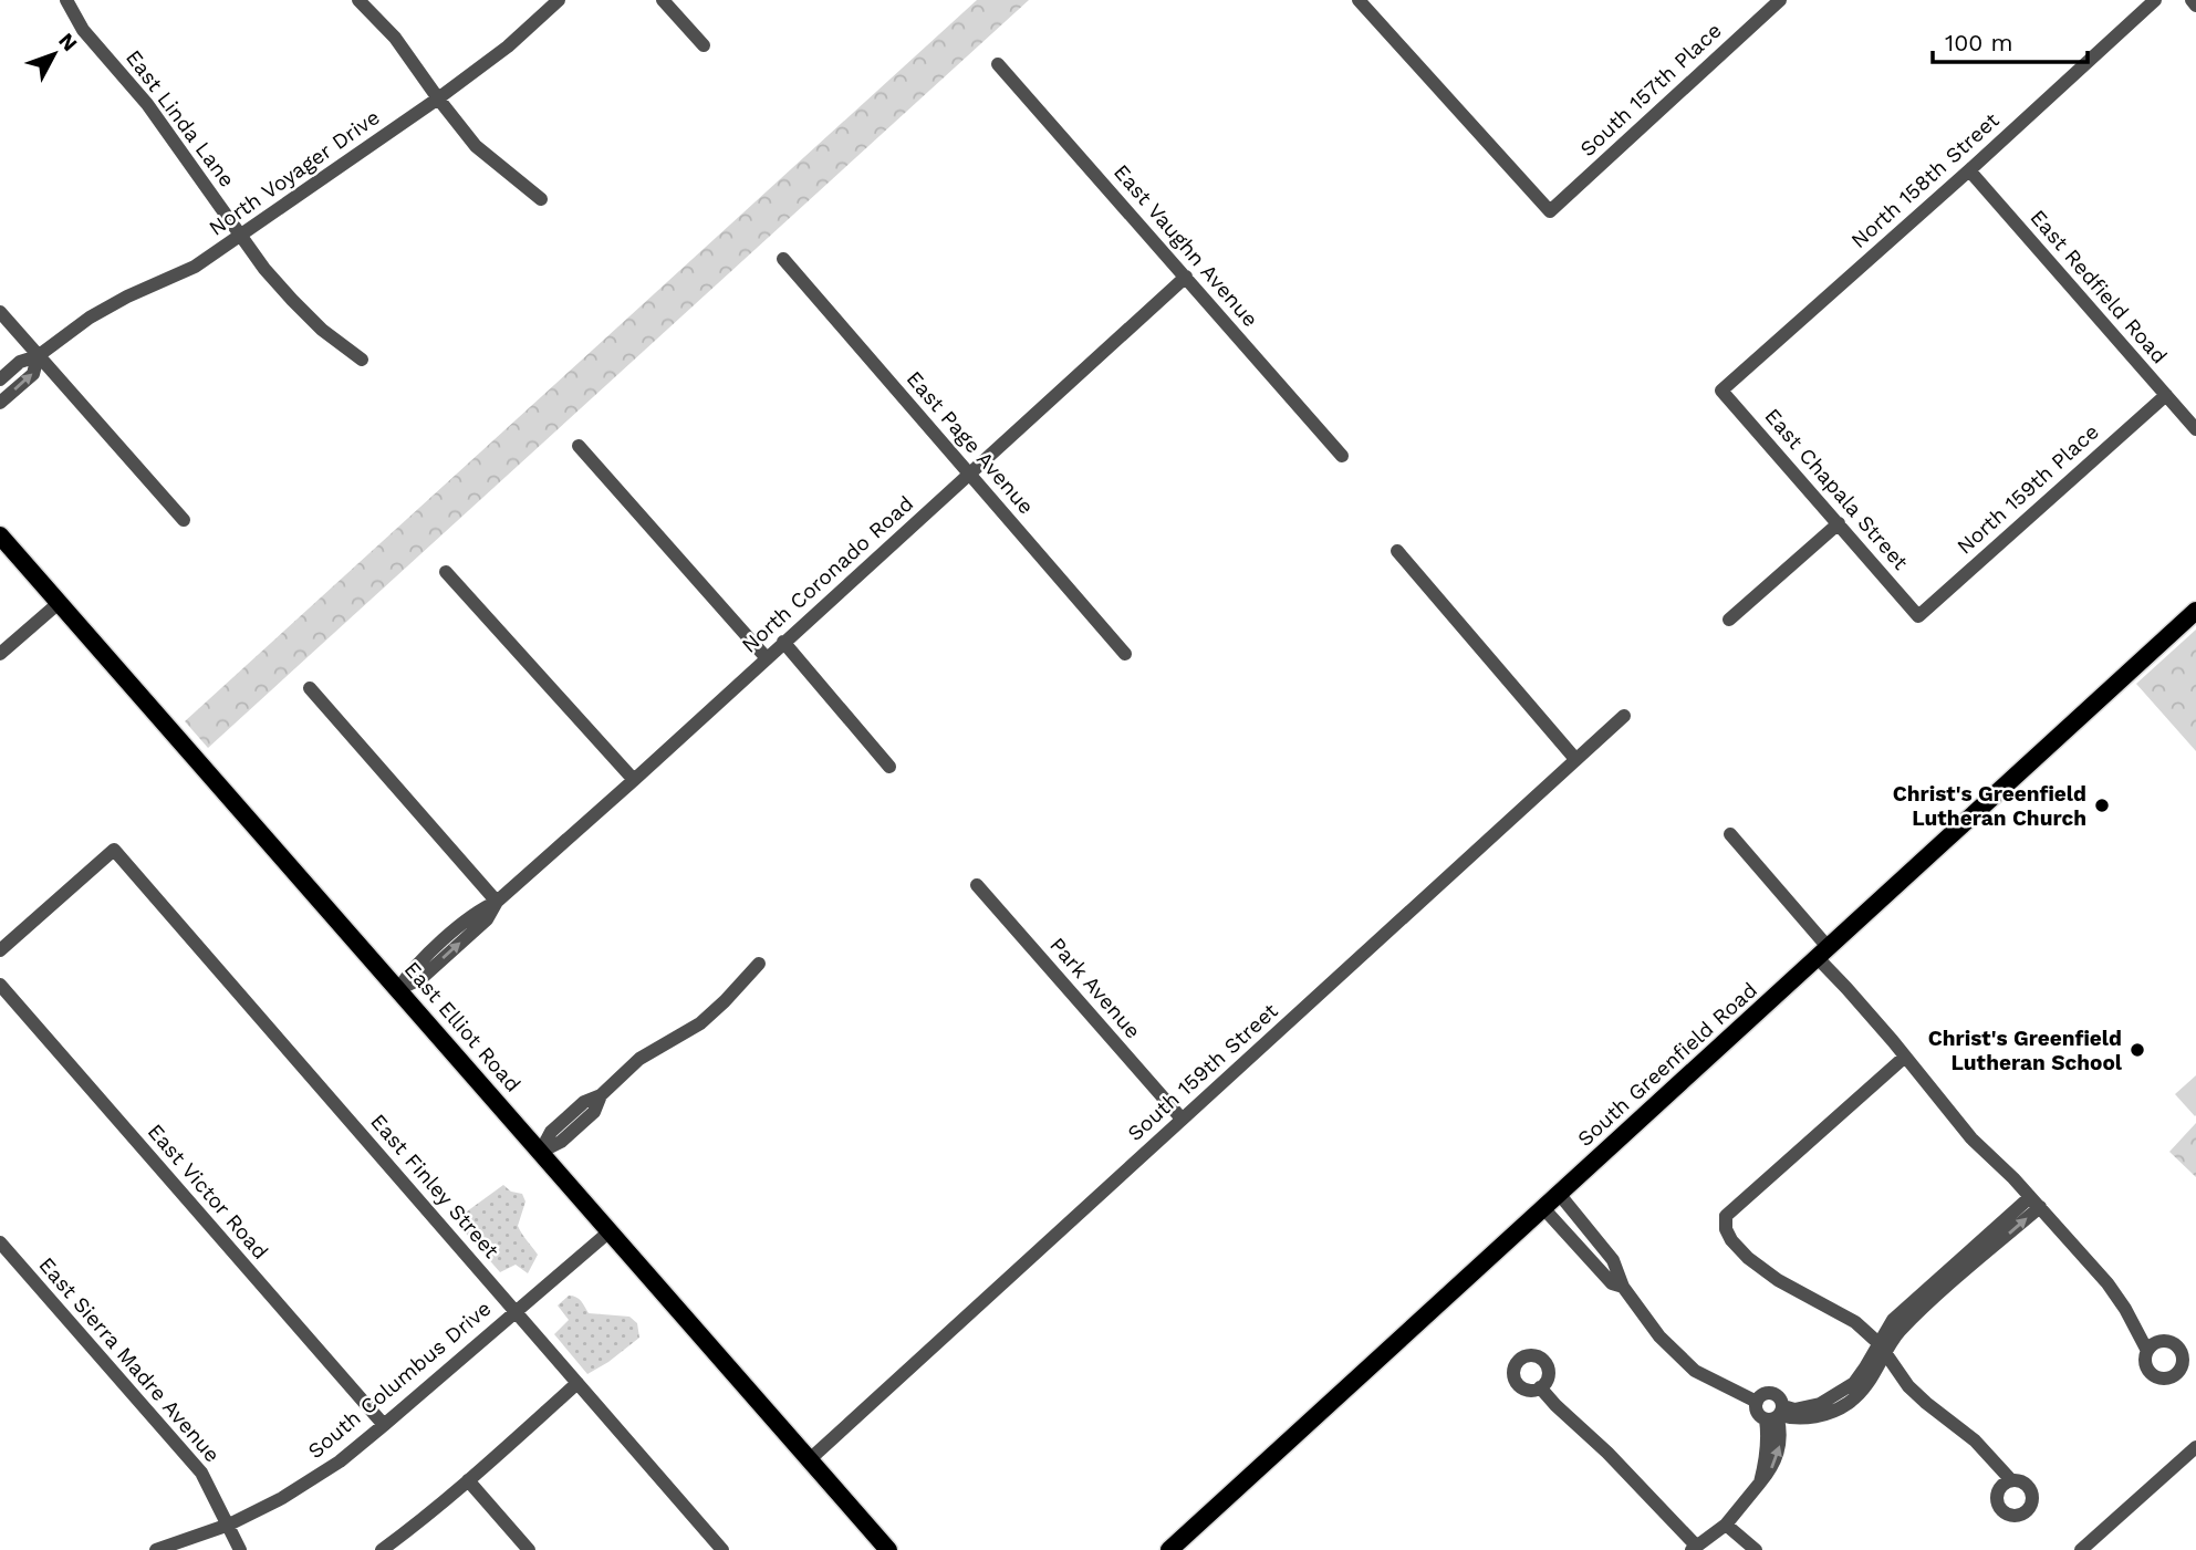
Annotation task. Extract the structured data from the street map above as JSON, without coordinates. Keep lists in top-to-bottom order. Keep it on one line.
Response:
{"streets":{"main road":["East Elliot Road","South Greenfield Road"],"street":["South 157th Place","East Linda Lane","North Voyager Drive","North 158th Street","East Vaughn Avenue","East Redfield Road","East Page Avenue","East Chapala Street","North 159th Place","North Coronado Road","Park Avenue","South 159th Street","East Finley Street","East Victor Road","East Sierra Madre Avenue","South Columbus Drive"]},"crossings":[["East Linda Lane","North Voyager Drive"],["North 158th Street","East Redfield Road"],["North 158th Street","East Chapala Street"],["East Vaughn Avenue","North Coronado Road"],["East Redfield Road","North 159th Place"],["East Page Avenue","North Coronado Road"],["East Chapala Street","North 159th Place"],["North Coronado Road","East Elliot Road"],["Park Avenue","South 159th Street"],["East Elliot Road","South 159th Street"],["East Elliot Road","South Columbus Drive"],["East Finley Street","South Columbus Drive"],["East Victor Road","South Columbus Drive"],["East Sierra Madre Avenue","South Columbus Drive"]],"places":["Christ's Greenfield Lutheran Church","Christ's Greenfield Lutheran School"],"scale_bar":"100 m","north":"top right"}
